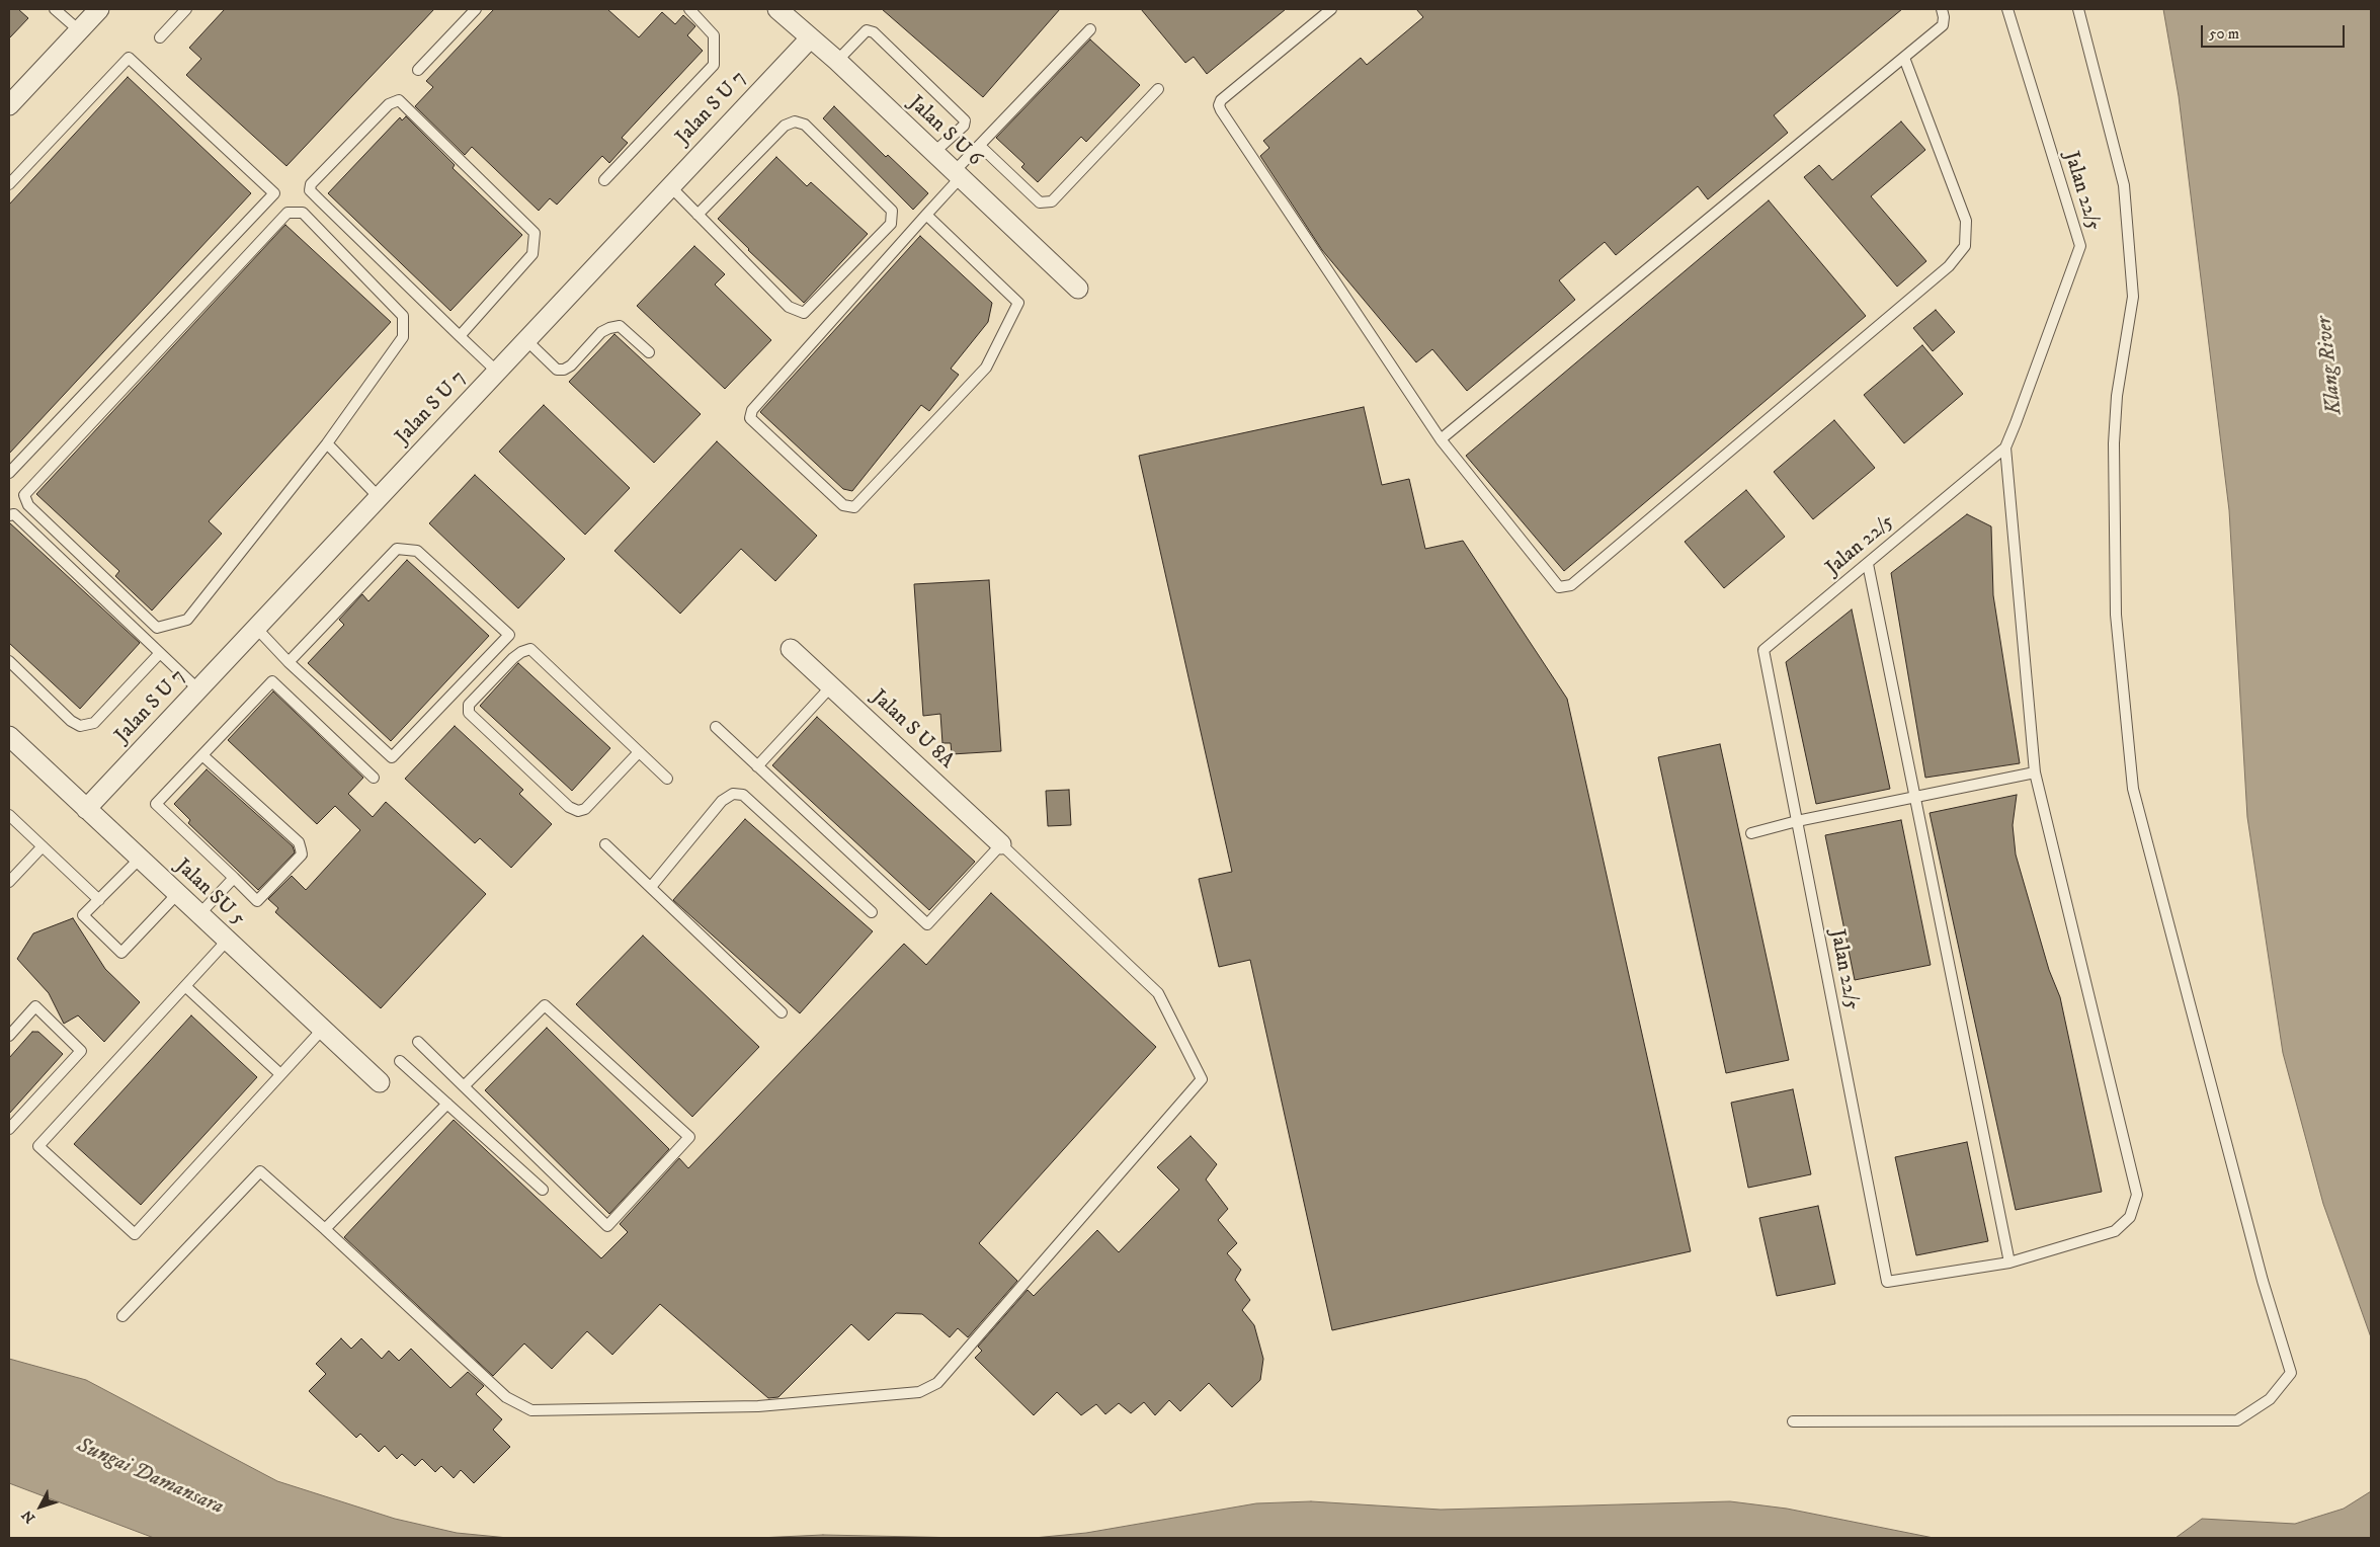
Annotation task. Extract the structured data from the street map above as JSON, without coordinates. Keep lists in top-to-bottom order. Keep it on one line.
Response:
{"streets":{"street":["Jalan S U 7","Jalan S U 6","Jalan S U 8A","Jalan SU 5"],"lane":["Jalan 22/5"]},"crossings":[["Jalan S U 7","Jalan S U 6"],["Jalan S U 7","Jalan SU 5"]],"water":["Klang River","Sungai Damansara"],"scale_bar":"50 m","north":"bottom left"}
